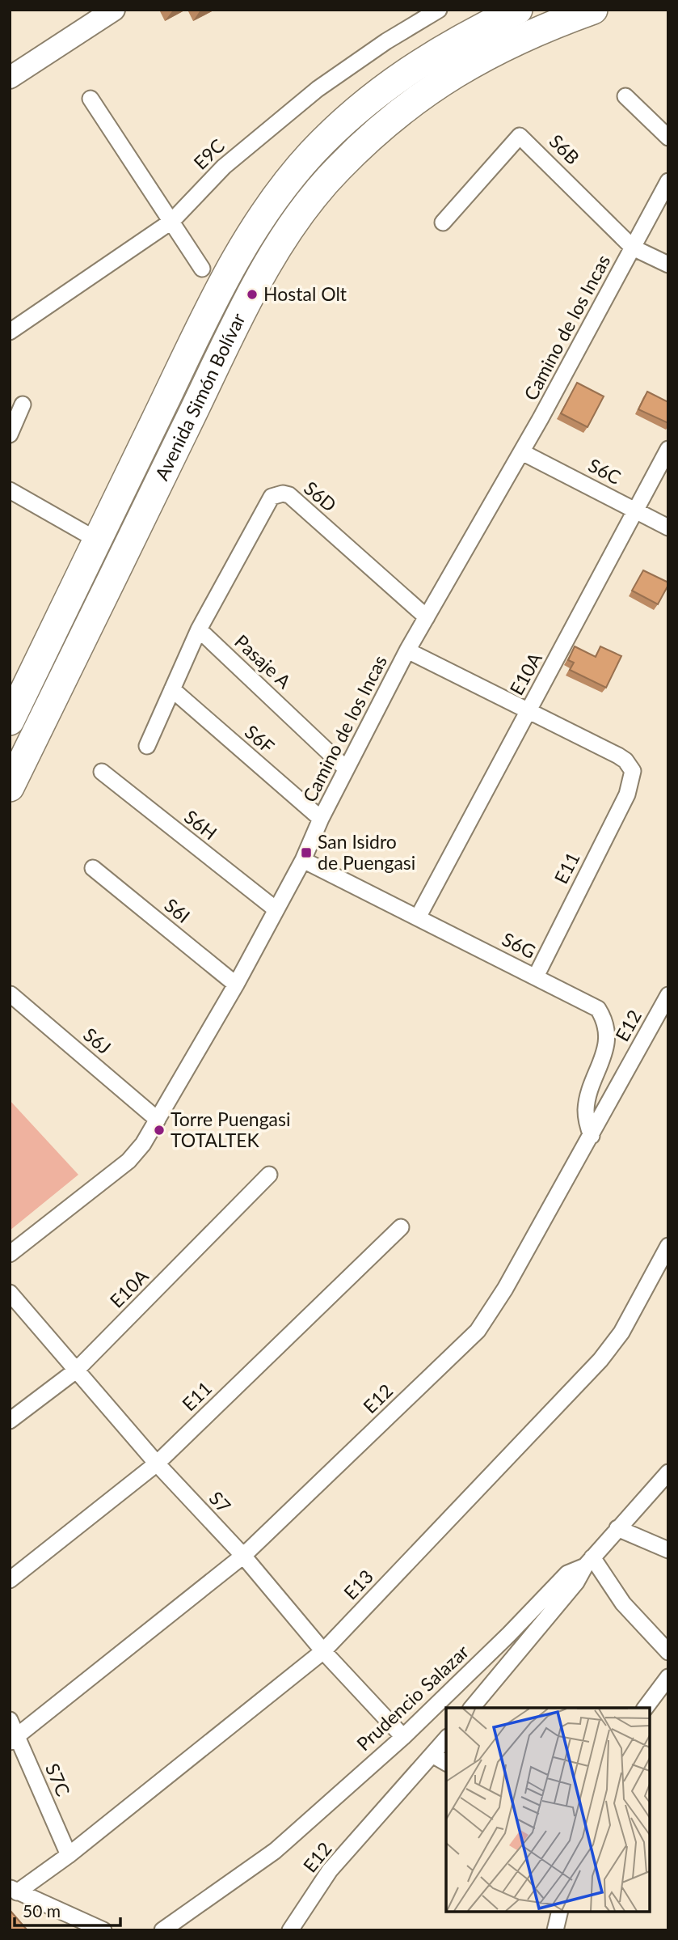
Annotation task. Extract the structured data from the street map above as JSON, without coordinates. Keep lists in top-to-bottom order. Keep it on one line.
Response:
{"streets":{"highway":["Avenida Simón Bolívar"],"street":["S6B","E9C","Camino de los Incas","S6C","S6D","Pasaje A","E10A","S6F","S6H","E11","S6I","S6G","E12","S6J","S7","E13","Prudencio Salazar","S7C"]},"crossings":[["S6B","Camino de los Incas"],["Camino de los Incas","S6C"],["Camino de los Incas","S6D"],["Camino de los Incas","Pasaje A"],["Camino de los Incas","S6F"],["Camino de los Incas","S6H"],["Camino de los Incas","S6I"],["Camino de los Incas","S6G"],["Camino de los Incas","S6J"],["S6C","E10A"],["S6D","Pasaje A"],["E10A","E11"],["E10A","S6G"],["E10A","S7"],["E11","S6G"],["E11","S7"],["S6G","E12"],["E12","S7"],["E12","S7C"],["S7","E13"],["S7","Prudencio Salazar"],["E13","S7C"]],"places":{"other":["Hostal Olt","Torre Puengasi TOTALTEK"],"transit":["San Isidro de Puengasi"]},"scale_bar":"50 m"}
